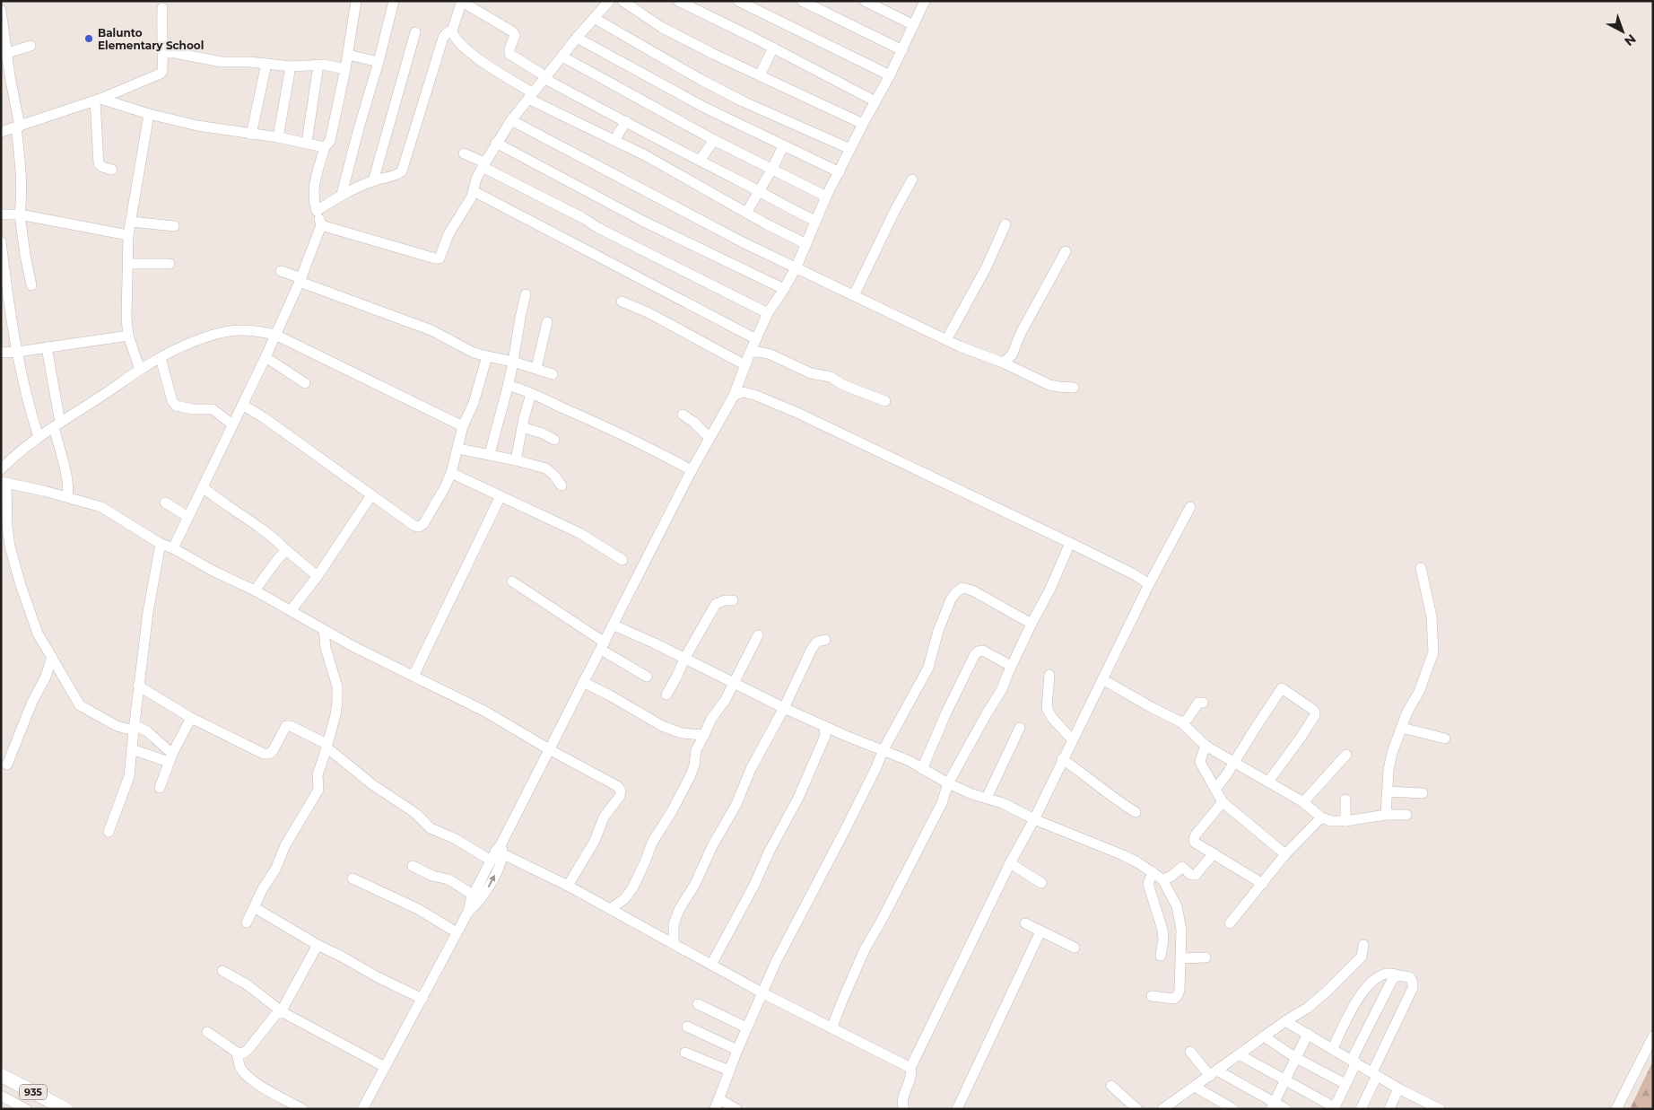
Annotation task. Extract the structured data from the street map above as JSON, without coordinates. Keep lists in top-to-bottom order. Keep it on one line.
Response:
{"streets":{"main road":["935"]},"places":["Balunto Elementary School"],"north":"bottom right"}
